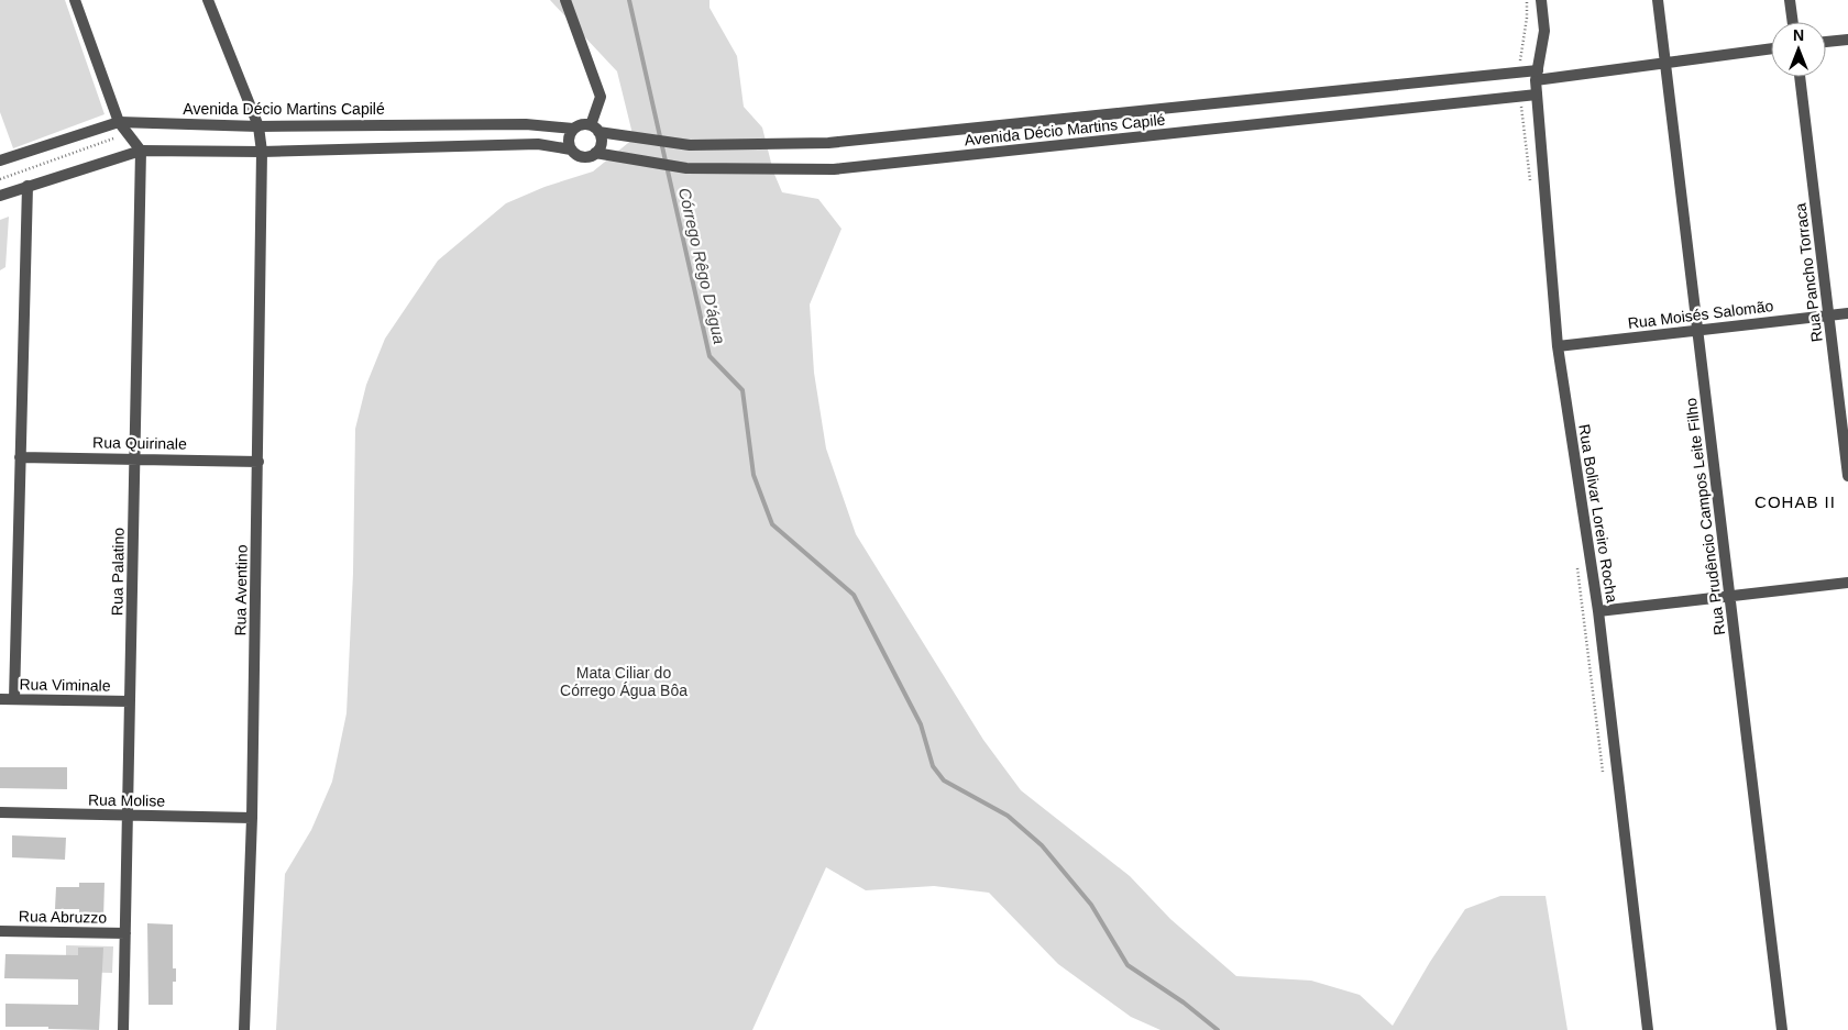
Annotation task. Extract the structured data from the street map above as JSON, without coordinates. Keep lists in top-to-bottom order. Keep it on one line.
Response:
{"streets":{"street":["Avenida Décio Martins Capilé","Rua Pancho Torraca","Rua Moisés Salomão","Rua Quirinale","Rua Bolivar Loreiro Rocha","Rua Prudêncio Campos Leite Filho","Rua Palatino","Rua Aventino","Rua Viminale","Rua Molise","Rua Abruzzo"]},"crossings":[["Avenida Décio Martins Capilé","Rua Bolivar Loreiro Rocha"],["Avenida Décio Martins Capilé","Rua Prudêncio Campos Leite Filho"],["Avenida Décio Martins Capilé","Rua Palatino"],["Avenida Décio Martins Capilé","Rua Aventino"],["Rua Pancho Torraca","Rua Moisés Salomão"],["Rua Moisés Salomão","Rua Bolivar Loreiro Rocha"],["Rua Moisés Salomão","Rua Prudêncio Campos Leite Filho"],["Rua Quirinale","Rua Palatino"],["Rua Quirinale","Rua Aventino"],["Rua Palatino","Rua Viminale"],["Rua Palatino","Rua Molise"],["Rua Palatino","Rua Abruzzo"],["Rua Aventino","Rua Molise"]],"districts":["COHAB II"],"water":["Córrego Rêgo D'água"],"parks":["Mata Ciliar do Córrego Água Bôa"],"north":"top"}
